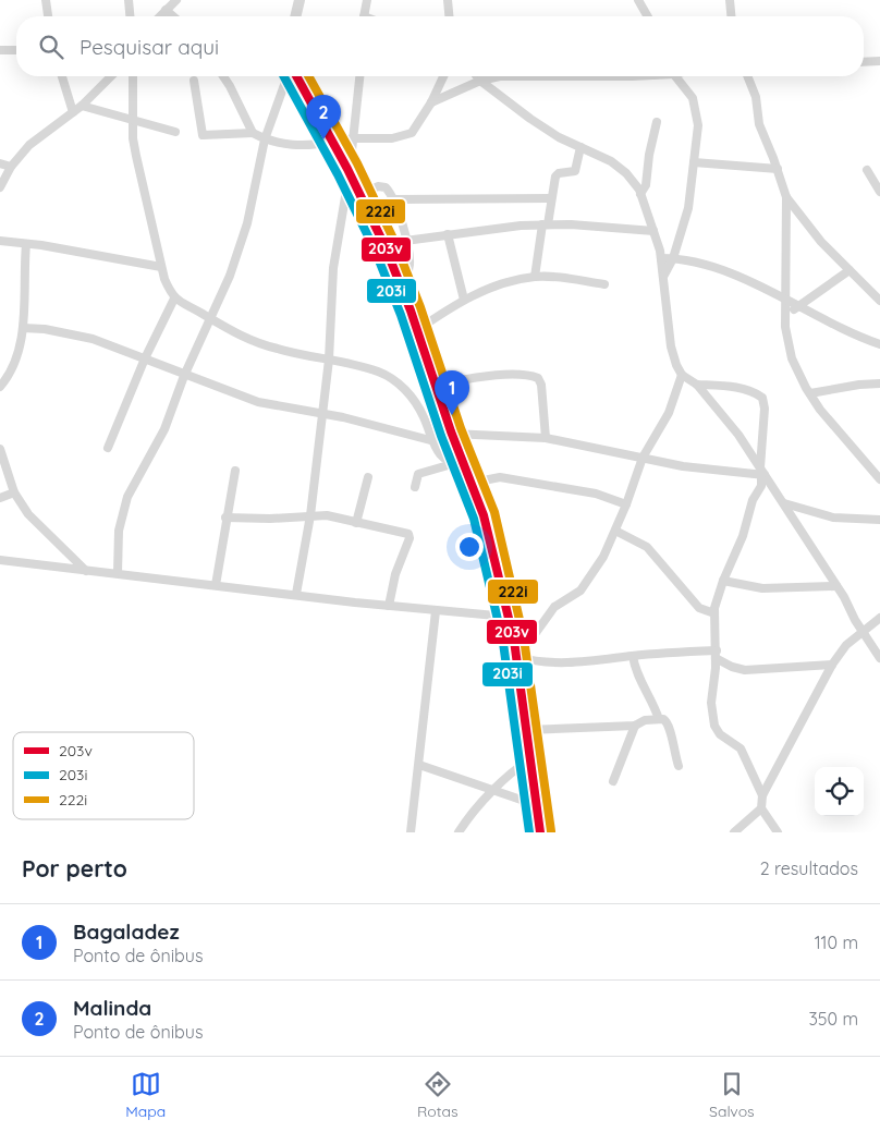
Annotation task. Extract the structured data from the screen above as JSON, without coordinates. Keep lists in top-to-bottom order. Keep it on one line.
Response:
{"lines":["transit line 203v","transit line 203i","transit line 222i"],"legend":["203v","203i","222i"],"page":{"search":"Pesquisar aqui","pins":["2","1"],"heading":["Por perto","2 resultados"],"list":[{"mark":"1","name":"Bagaladez","note":"Ponto de ônibus","value":"110 m"},{"mark":"2","name":"Malinda","note":"Ponto de ônibus","value":"350 m"}],"nav":["Mapa","Rotas","Salvos"]}}
